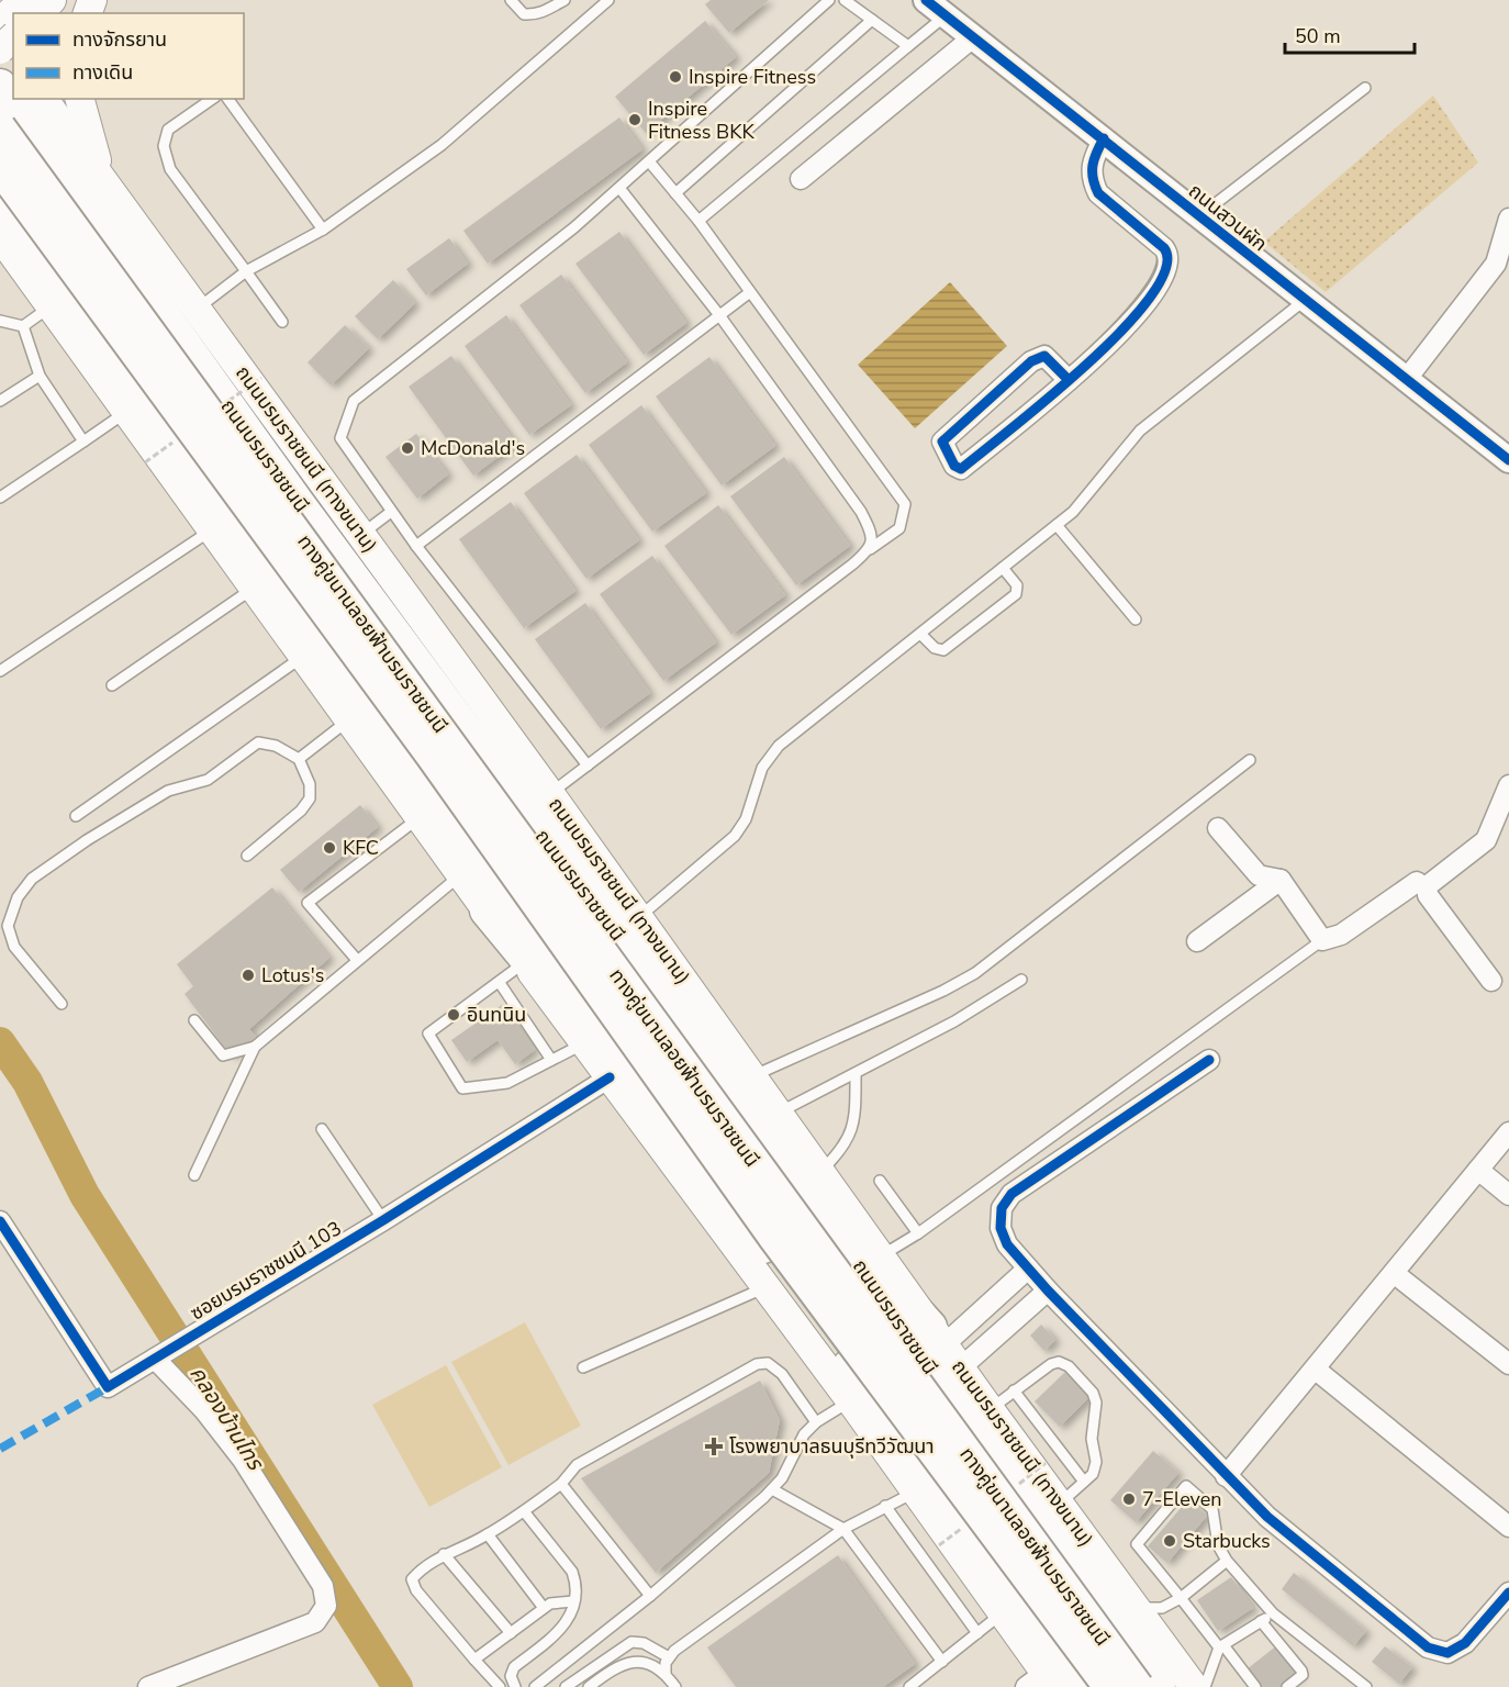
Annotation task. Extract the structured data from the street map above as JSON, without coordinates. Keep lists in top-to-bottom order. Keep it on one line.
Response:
{"streets":{"highway":["ถนนบรมราชชนนี"],"main road":["ถนนบรมราชชนนี (ทางขนาน)","ทางคู่ขนานลอยฟ้าบรมราชชนนี"],"street":["ถนนสวนผัก","ซอยบรมราชชนนี 103"]},"crossings":[["ถนนบรมราชชนนี","ถนนบรมราชชนนี (ทางขนาน)"]],"water":["คลองบ้านไทร"],"places":{"other":["Inspire Fitness","Inspire Fitness BKK","McDonald's","KFC","Lotus's","อินทนิน","7-Eleven","Starbucks"],"health":["โรงพยาบาลธนบุรีทวีวัฒนา"]},"legend":["ทางจักรยาน","ทางเดิน"],"scale_bar":"50 m"}
